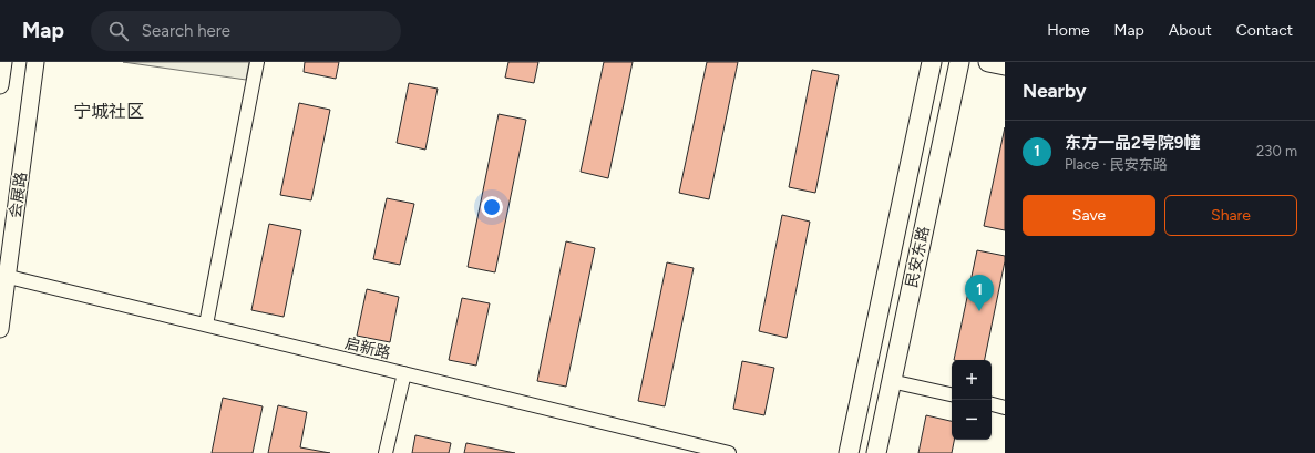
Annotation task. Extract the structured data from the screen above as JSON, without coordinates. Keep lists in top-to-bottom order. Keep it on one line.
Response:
{"streets":{"main road":["民安东路"],"street":["会展路","启新路"]},"crossings":[["会展路","启新路"]],"districts":["宁城社区"],"page":{"header":"Map","search":"Search here","nav":["Home","Map","About","Contact"],"heading":"Nearby","list":[{"mark":"1","name":"东方一品2号院9幢","note":"Place · 民安东路","value":"230 m"}],"buttons":["Save","Share"],"pins":"1","map_buttons":["+","−"]}}
